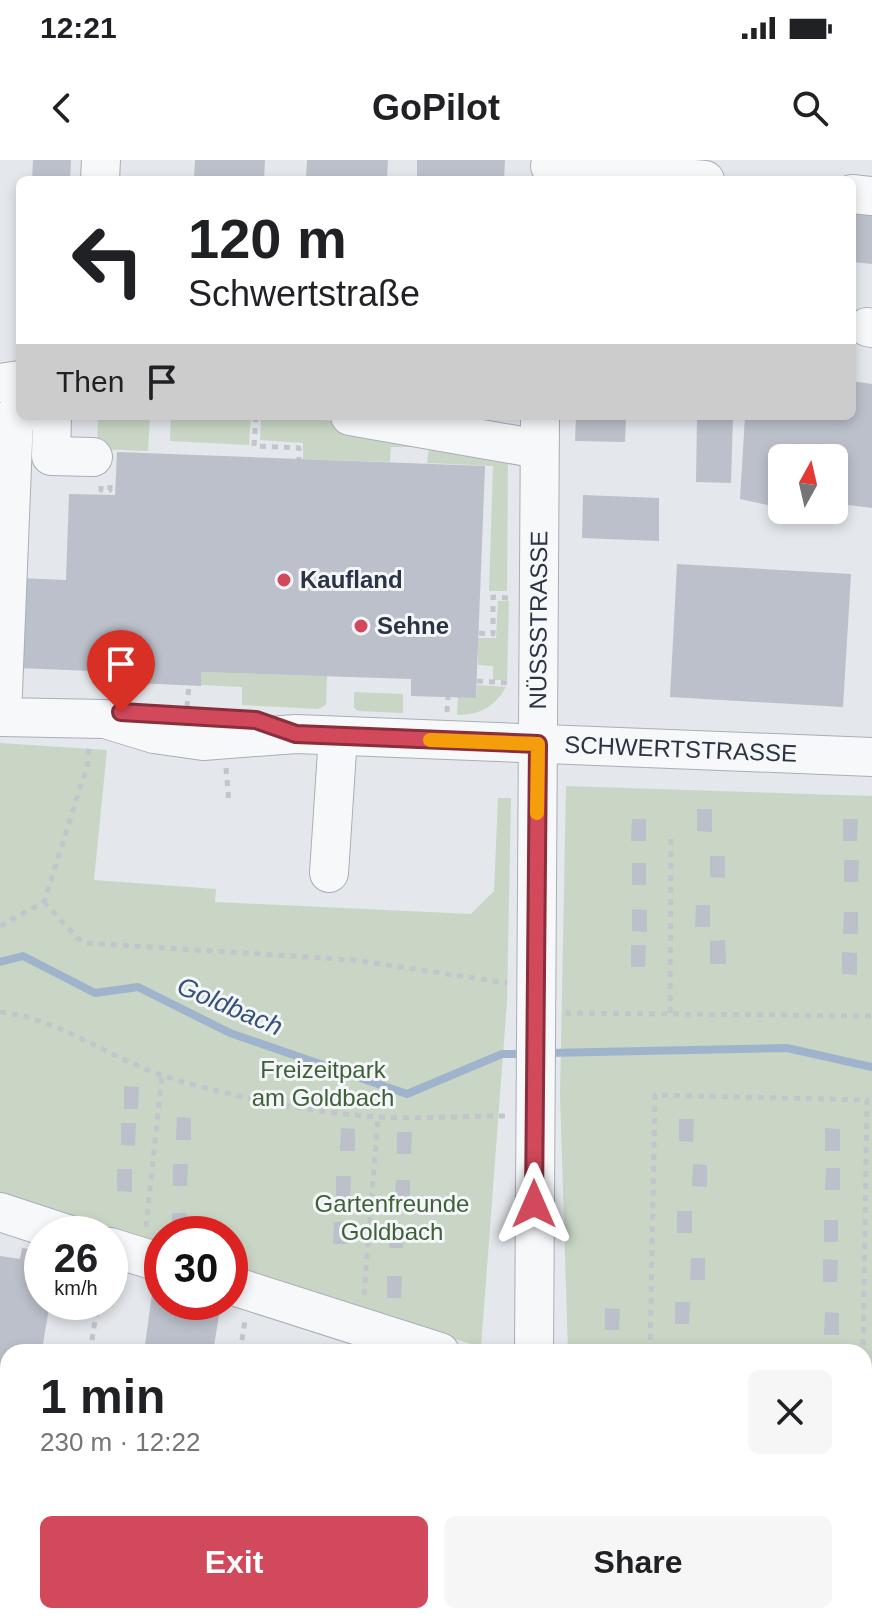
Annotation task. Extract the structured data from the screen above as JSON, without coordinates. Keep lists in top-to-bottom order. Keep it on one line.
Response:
{"streets":{"street":["NÜSSSTRASSE","SCHWERTSTRASSE"]},"crossings":[["NÜSSSTRASSE","SCHWERTSTRASSE"]],"water":["Goldbach"],"parks":["Freizeitpark am Goldbach","Gartenfreunde Goldbach"],"places":["Kaufland","Sehne"],"north":"top","page":{"status":"12:21","header":"GoPilot","turn":["120 m","Schwertstraße"],"then":"Then","speed":"26 km/h","limit":"30","heading":["1 min","230 m · 12:22"],"buttons":["Exit","Share"]}}
